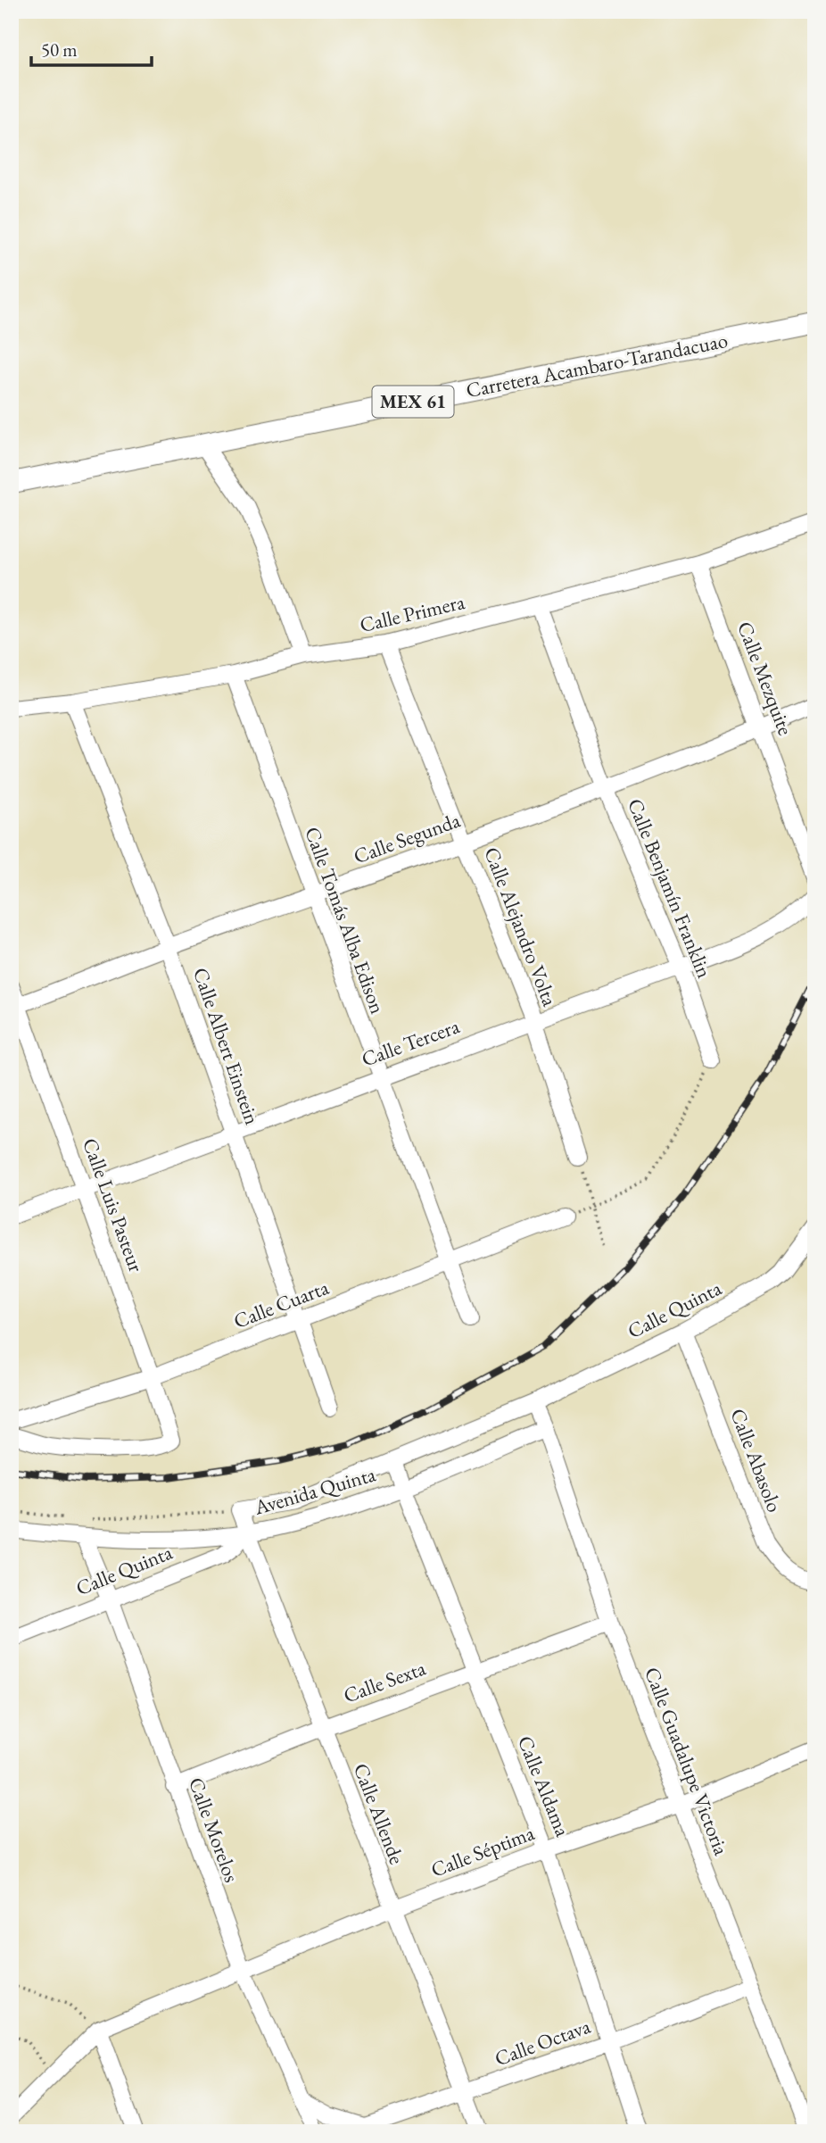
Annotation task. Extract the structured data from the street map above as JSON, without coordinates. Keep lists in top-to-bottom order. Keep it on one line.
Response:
{"streets":{"main road":["Carretera Acambaro-Tarandacuao","MEX 61"],"street":["Calle Primera","Calle Mezquite","Calle Segunda","Calle Benjamín Franklin","Calle Tomás Alba Edison","Calle Alejandro Volta","Calle Tercera","Calle Albert Einstein","Calle Luis Pasteur","Calle Cuarta","Calle Quinta","Calle Abasolo","Avenida Quinta","Calle Sexta","Calle Guadalupe Victoria","Calle Aldama","Calle Allende","Calle Morelos","Calle Séptima","Calle Octava"]},"crossings":[["Calle Primera","Calle Mezquite"],["Calle Primera","Calle Benjamín Franklin"],["Calle Primera","Calle Tomás Alba Edison"],["Calle Primera","Calle Alejandro Volta"],["Calle Primera","Calle Albert Einstein"],["Calle Mezquite","Calle Segunda"],["Calle Segunda","Calle Benjamín Franklin"],["Calle Segunda","Calle Tomás Alba Edison"],["Calle Segunda","Calle Alejandro Volta"],["Calle Segunda","Calle Albert Einstein"],["Calle Segunda","Calle Luis Pasteur"],["Calle Benjamín Franklin","Calle Tercera"],["Calle Tomás Alba Edison","Calle Tercera"],["Calle Tomás Alba Edison","Calle Cuarta"],["Calle Alejandro Volta","Calle Tercera"],["Calle Tercera","Calle Albert Einstein"],["Calle Tercera","Calle Luis Pasteur"],["Calle Albert Einstein","Calle Cuarta"],["Calle Luis Pasteur","Calle Cuarta"],["Calle Quinta","Calle Abasolo"],["Calle Quinta","Avenida Quinta"],["Calle Quinta","Calle Guadalupe Victoria"],["Calle Quinta","Calle Allende"],["Calle Quinta","Calle Morelos"],["Avenida Quinta","Calle Guadalupe Victoria"],["Avenida Quinta","Calle Aldama"],["Avenida Quinta","Calle Allende"],["Avenida Quinta","Calle Morelos"],["Calle Sexta","Calle Guadalupe Victoria"],["Calle Sexta","Calle Aldama"],["Calle Sexta","Calle Allende"],["Calle Sexta","Calle Morelos"],["Calle Guadalupe Victoria","Calle Séptima"],["Calle Guadalupe Victoria","Calle Octava"],["Calle Aldama","Calle Séptima"],["Calle Aldama","Calle Octava"],["Calle Allende","Calle Séptima"],["Calle Allende","Calle Octava"],["Calle Morelos","Calle Séptima"]],"scale_bar":"50 m"}
